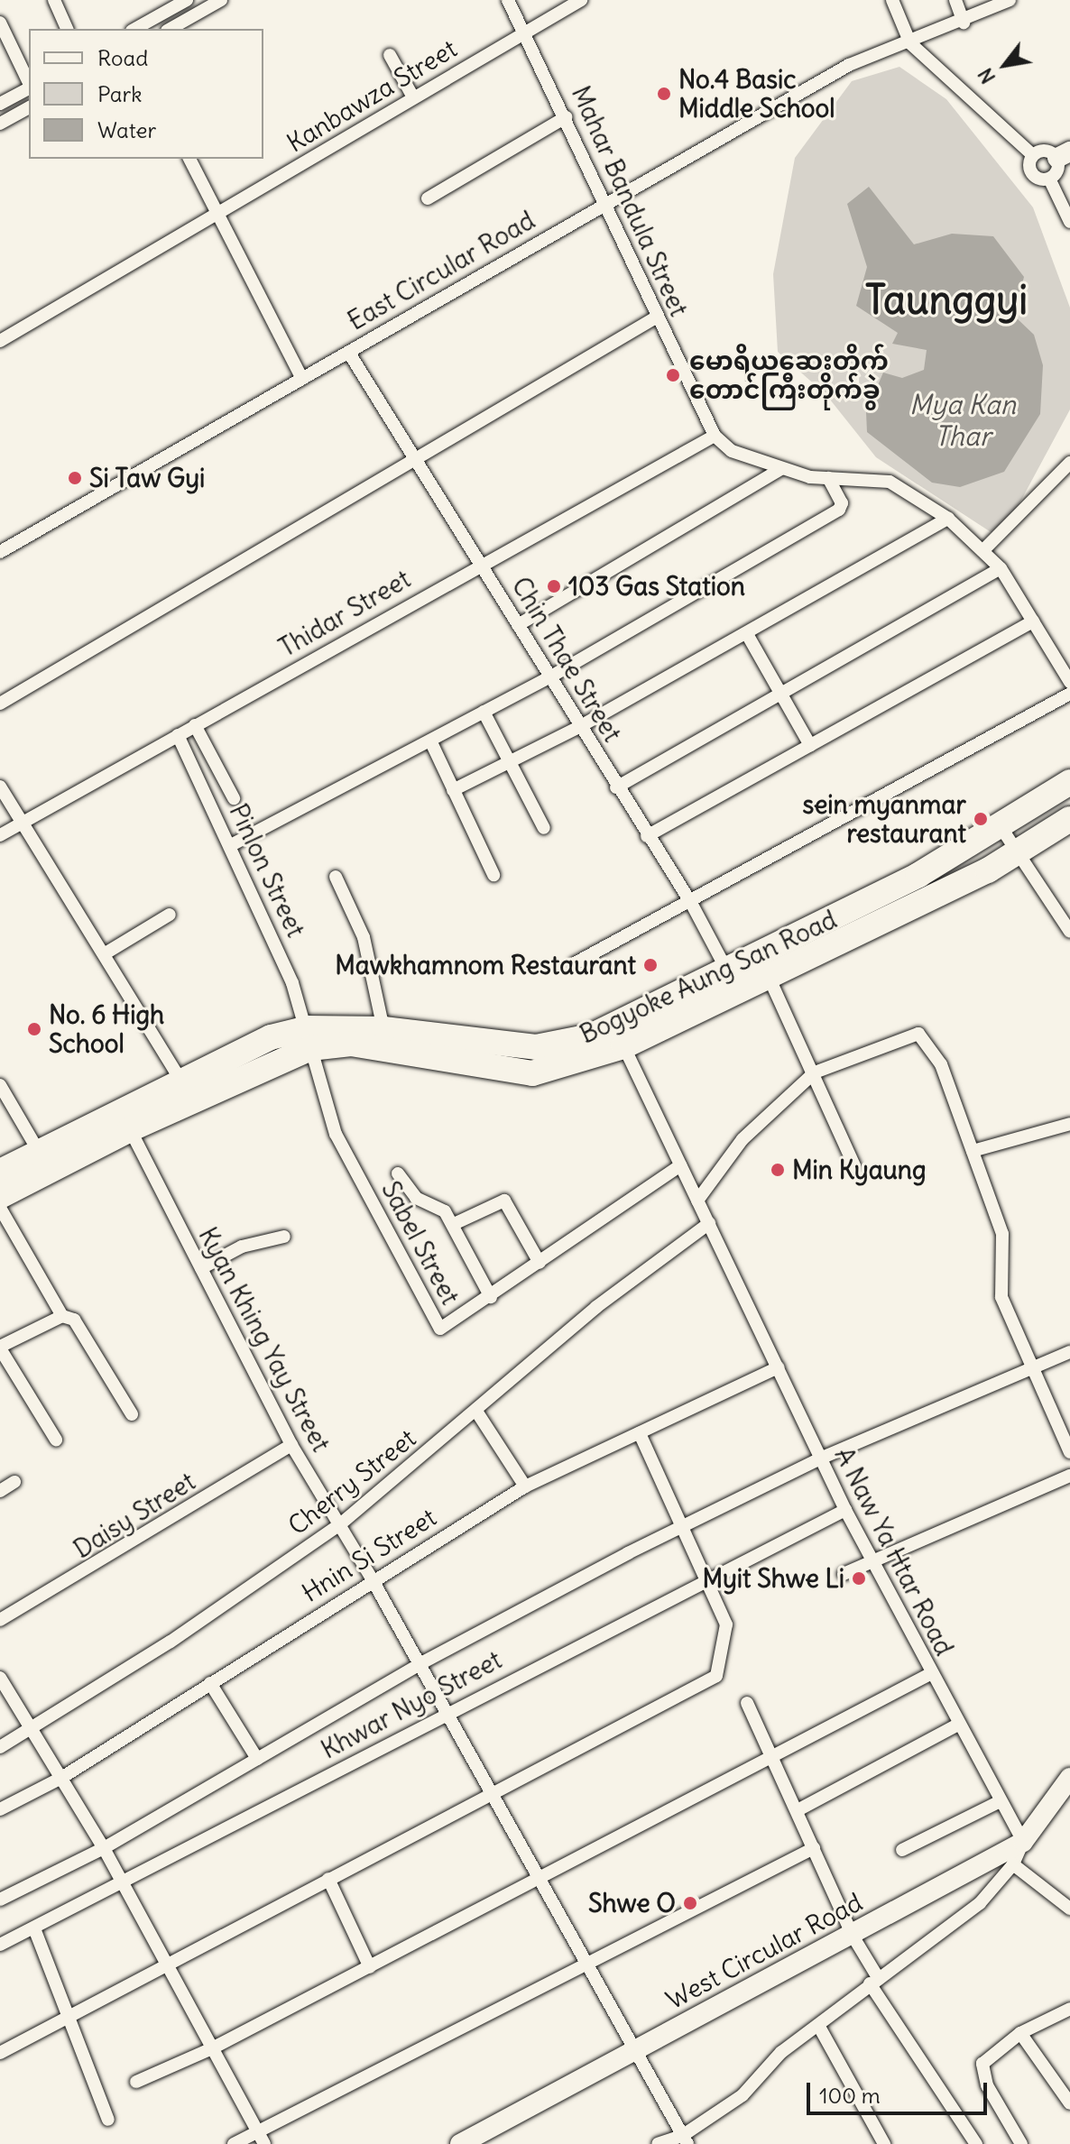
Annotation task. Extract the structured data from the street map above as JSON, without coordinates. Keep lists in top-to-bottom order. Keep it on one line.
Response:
{"streets":{"highway":["Bogyoke Aung San Road"],"street":["Kanbawza Street","Mahar Bandula Street","East Circular Road","Thidar Street","Chin Thae Street","Pinlon Street","Sabel Street","Kyan Khing Yay Street","Cherry Street","Daisy Street","A Naw Ya Htar Road","Hnin Si Street","Khwar Nyo Street","West Circular Road"]},"crossings":[["Kanbawza Street","Mahar Bandula Street"],["Mahar Bandula Street","East Circular Road"],["Mahar Bandula Street","Thidar Street"],["East Circular Road","Chin Thae Street"],["Thidar Street","Chin Thae Street"],["Thidar Street","Pinlon Street"],["Chin Thae Street","Bogyoke Aung San Road"],["Pinlon Street","Bogyoke Aung San Road"],["Pinlon Street","Sabel Street"],["Bogyoke Aung San Road","Sabel Street"],["Bogyoke Aung San Road","Kyan Khing Yay Street"],["Bogyoke Aung San Road","A Naw Ya Htar Road"],["Sabel Street","A Naw Ya Htar Road"],["Kyan Khing Yay Street","Cherry Street"],["Kyan Khing Yay Street","Daisy Street"],["Kyan Khing Yay Street","Hnin Si Street"],["Kyan Khing Yay Street","Khwar Nyo Street"],["Kyan Khing Yay Street","West Circular Road"],["Cherry Street","A Naw Ya Htar Road"],["A Naw Ya Htar Road","Hnin Si Street"],["A Naw Ya Htar Road","Khwar Nyo Street"],["A Naw Ya Htar Road","West Circular Road"]],"districts":["Taunggyi"],"water":["Mya Kan Thar"],"places":["No.4 Basic Middle School","မောရိယဆေးတိုက် တောင်ကြီးတိုက်ခွဲ","Si Taw Gyi","103 Gas Station","sein myanmar restaurant","Mawkhamnom Restaurant","No. 6 High School","Min Kyaung","Myit Shwe Li","Shwe O"],"legend":["Road","Park","Water"],"scale_bar":"100 m","north":"bottom left"}
